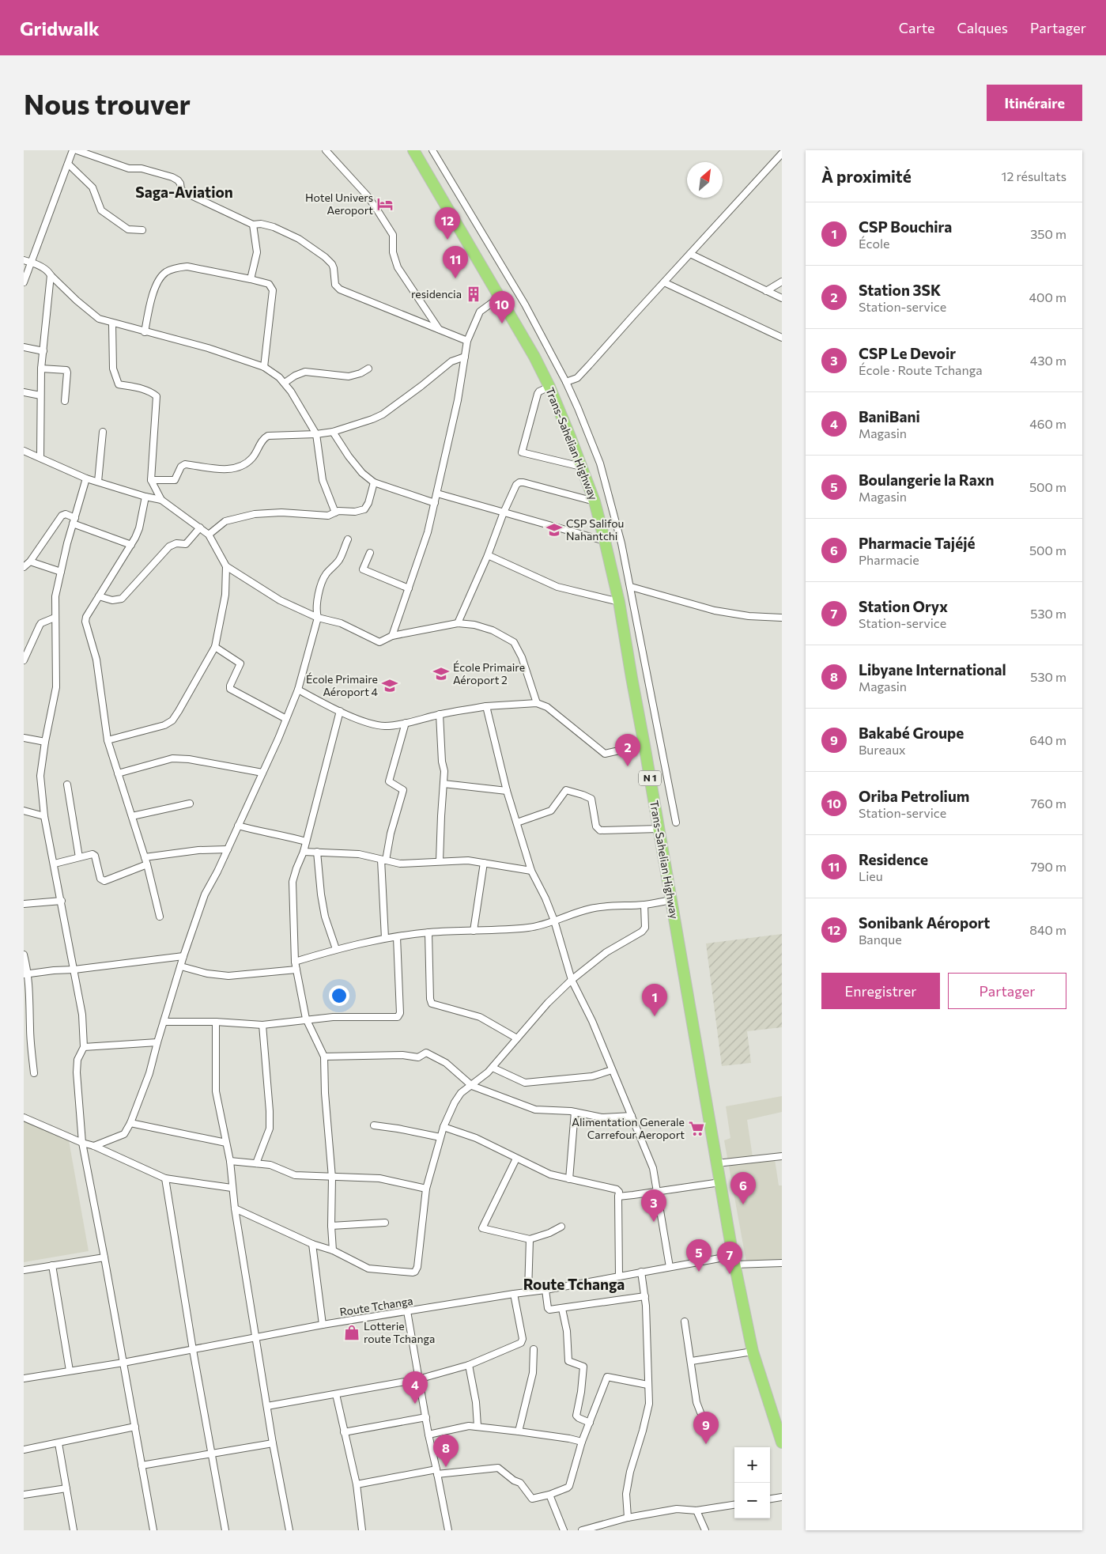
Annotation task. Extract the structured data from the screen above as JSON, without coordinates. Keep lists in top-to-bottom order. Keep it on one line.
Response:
{"streets":{"highway":["Trans-Sahelian Highway","N 1"],"street":["Route Tchanga"]},"crossings":[["Trans-Sahelian Highway","Route Tchanga"]],"districts":["Saga-Aviation","Route Tchanga"],"places":{"hotel":["Hotel Univers Aeroport"],"building":["residencia"],"school or university":["CSP Salifou Nahantchi","École Primaire Aéroport 2","École Primaire Aéroport 4"],"supermarket":["Alimentation Generale Carrefour Aeroport"],"shop":["Lotterie route Tchanga"]},"north":"top right","page":{"header":"Gridwalk","nav":["Carte","Calques","Partager"],"buttons":["Itinéraire",["Enregistrer","Partager"]],"title":"Nous trouver","heading":["À proximité","12 résultats"],"list":[{"mark":"1","name":"CSP Bouchira","note":"École","value":"350 m"},{"mark":"2","name":"Station 3SK","note":"Station-service","value":"400 m"},{"mark":"3","name":"CSP Le Devoir","note":"École · Route Tchanga","value":"430 m"},{"mark":"4","name":"BaniBani","note":"Magasin","value":"460 m"},{"mark":"5","name":"Boulangerie la Raxn","note":"Magasin","value":"500 m"},{"mark":"6","name":"Pharmacie Tajéjé","note":"Pharmacie","value":"500 m"},{"mark":"7","name":"Station Oryx","note":"Station-service","value":"530 m"},{"mark":"8","name":"Libyane International","note":"Magasin","value":"530 m"},{"mark":"9","name":"Bakabé Groupe","note":"Bureaux","value":"640 m"},{"mark":"10","name":"Oriba Petrolium","note":"Station-service","value":"760 m"},{"mark":"11","name":"Residence","note":"Lieu","value":"790 m"},{"mark":"12","name":"Sonibank Aéroport","note":"Banque","value":"840 m"}],"pins":["12","11","10","2","1","6","3","5","7","4","9","8"],"map_buttons":["+","−"]}}
